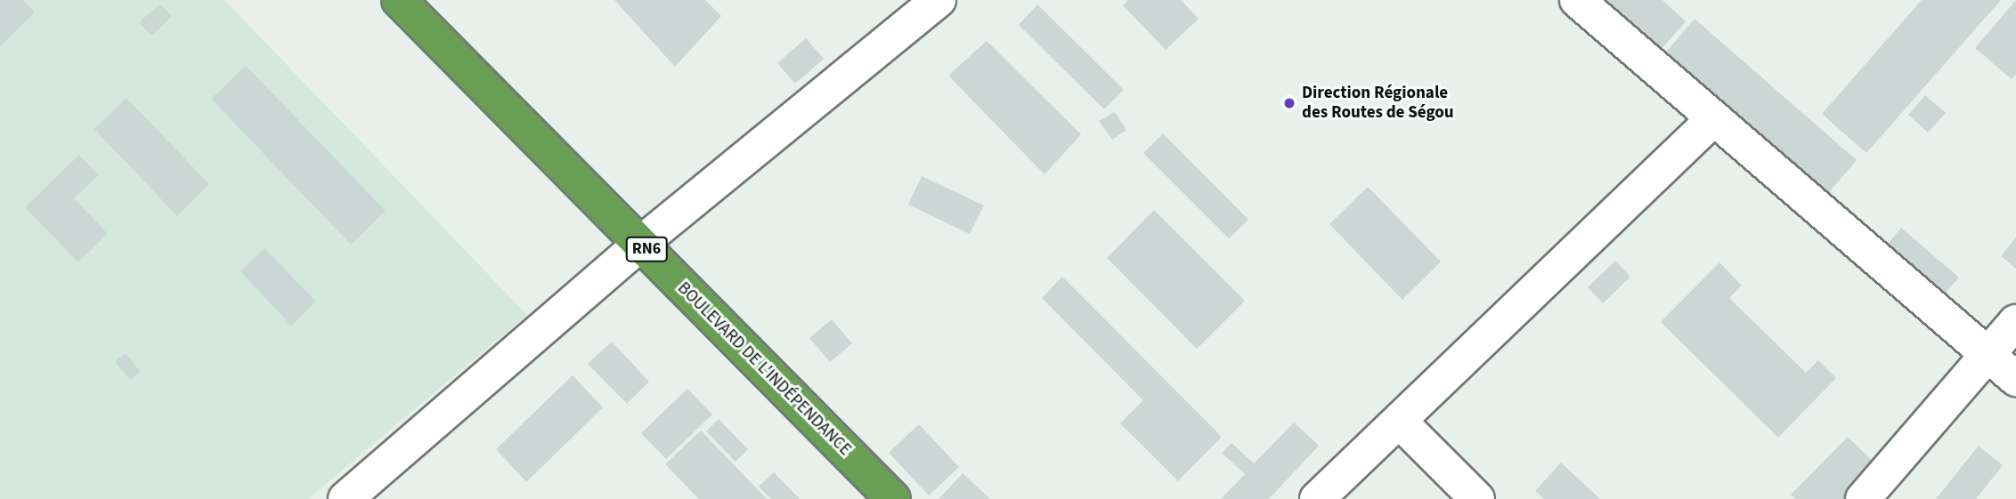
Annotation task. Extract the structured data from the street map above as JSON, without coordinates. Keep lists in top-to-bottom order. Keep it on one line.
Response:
{"streets":{"highway":["RN6","BOULEVARD DE L'INDÉPENDANCE"]},"places":["Direction Régionale des Routes de Ségou"]}
